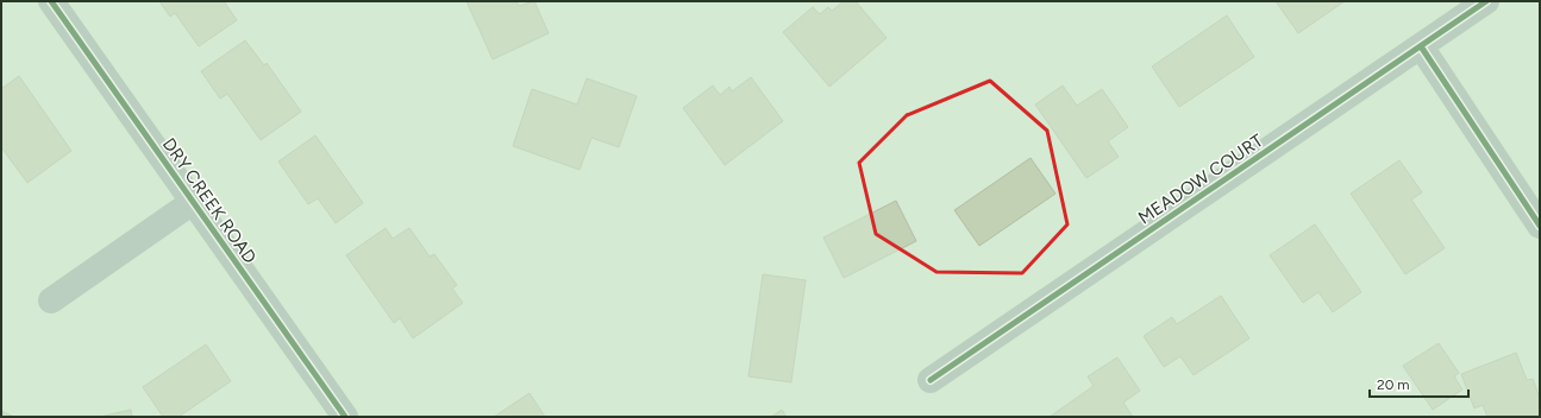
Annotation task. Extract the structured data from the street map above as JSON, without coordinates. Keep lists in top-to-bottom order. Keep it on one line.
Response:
{"streets":{"street":["MEADOW COURT","DRY CREEK ROAD"]},"scale_bar":"20 m"}
